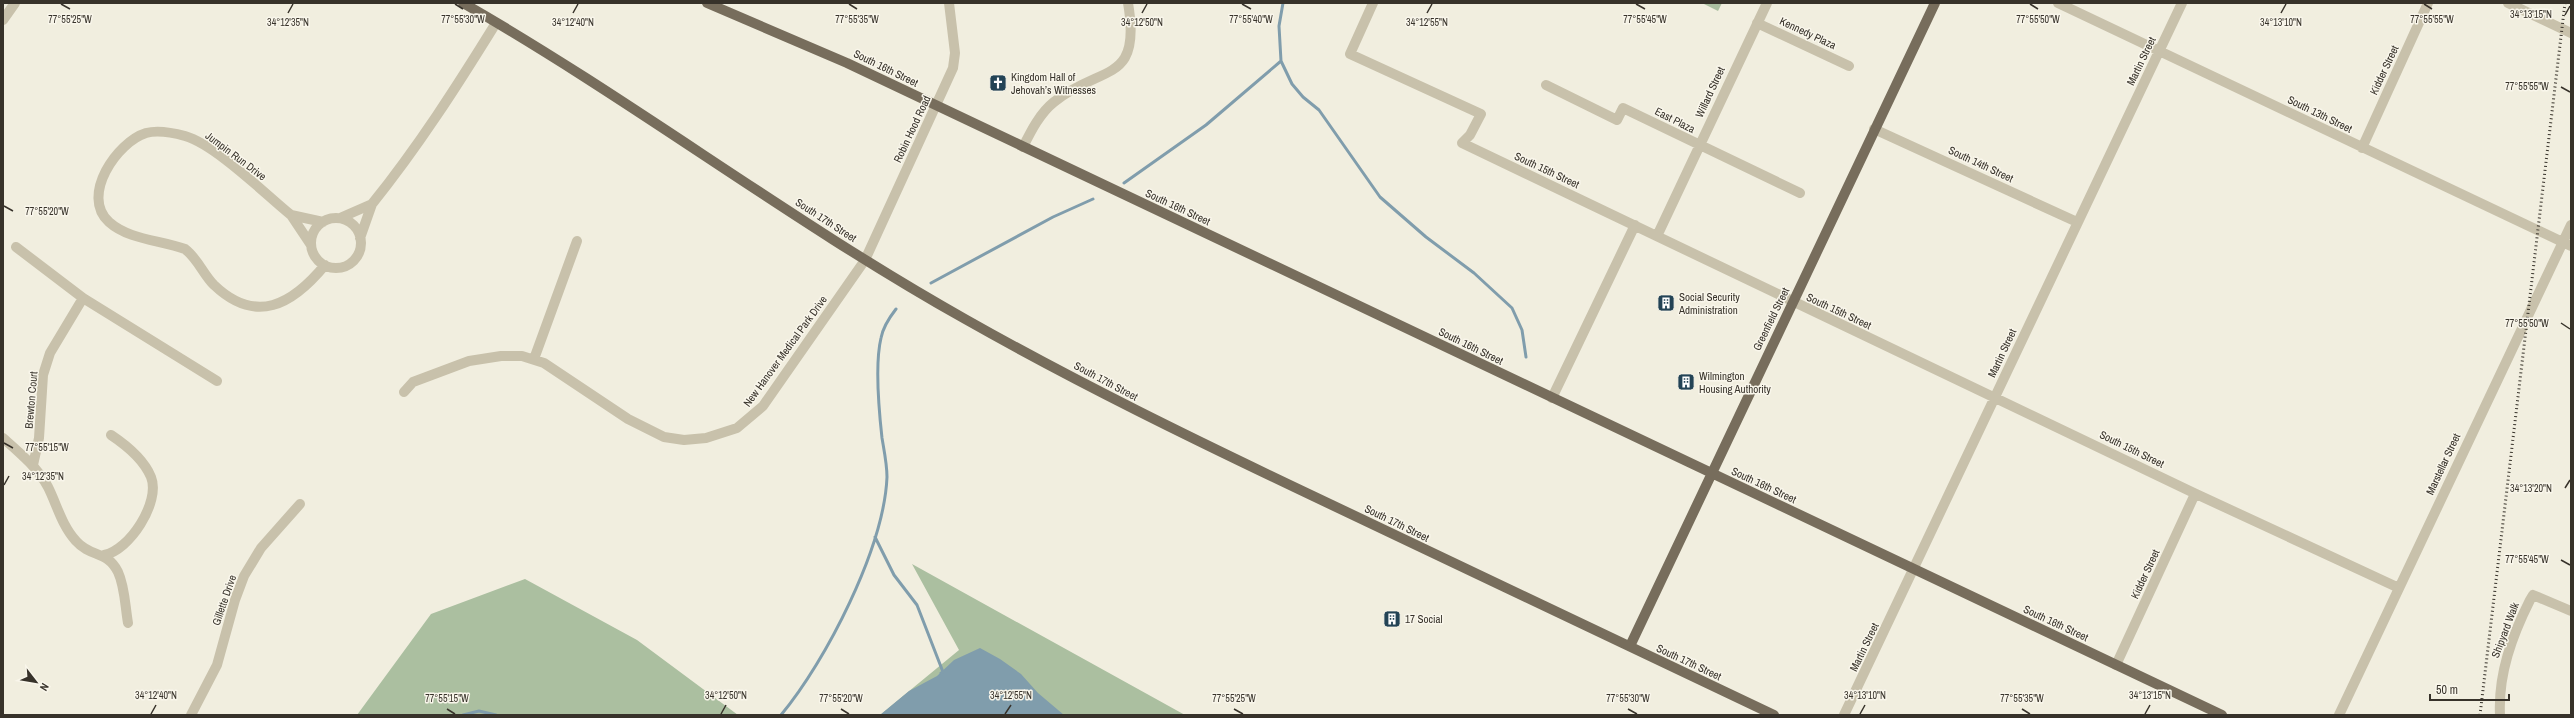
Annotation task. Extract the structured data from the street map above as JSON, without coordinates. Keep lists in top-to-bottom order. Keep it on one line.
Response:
{"streets":{"main road":["South 16th Street","South 17th Street","Greenfield Street"],"street":["Kennedy Plaza","Martin Street","Kidder Street","Willard Street","South 13th Street","East Plaza","Robin Hood Road","Jumpin Run Drive","South 14th Street","South 15th Street","New Hanover Medical Park Drive","Brewton Court","Marstellar Street","Gillette Drive","Shipyard Walk"]},"crossings":[["Kennedy Plaza","Willard Street"],["Martin Street","South 16th Street"],["Martin Street","South 13th Street"],["Martin Street","South 14th Street"],["Martin Street","South 15th Street"],["South 16th Street","Kidder Street"],["South 16th Street","Robin Hood Road"],["South 16th Street","Greenfield Street"],["Kidder Street","South 13th Street"],["Kidder Street","South 15th Street"],["Willard Street","East Plaza"],["Willard Street","South 15th Street"],["South 13th Street","Marstellar Street"],["Robin Hood Road","South 17th Street"],["Robin Hood Road","New Hanover Medical Park Drive"],["Jumpin Run Drive","South 17th Street"],["South 14th Street","Greenfield Street"],["South 15th Street","Greenfield Street"],["South 15th Street","Marstellar Street"],["South 17th Street","Greenfield Street"],["South 17th Street","New Hanover Medical Park Drive"]],"places":{"church":["Kingdom Hall of Jehovah’s Witnesses"],"building":["Social Security Administration","Wilmington Housing Authority","17 Social"]},"scale_bar":"50 m","north":"bottom right","coordinates":["34°13'15\"N","77°55'25\"W","77°55'30\"W","77°55'35\"W","77°55'40\"W","77°55'45\"W","77°55'50\"W","77°55'55\"W","34°12'35\"N","34°12'50\"N","34°13'10\"N","34°12'40\"N","34°12'55\"N","77°55'20\"W","77°55'15\"W","34°13'20\"N"]}
